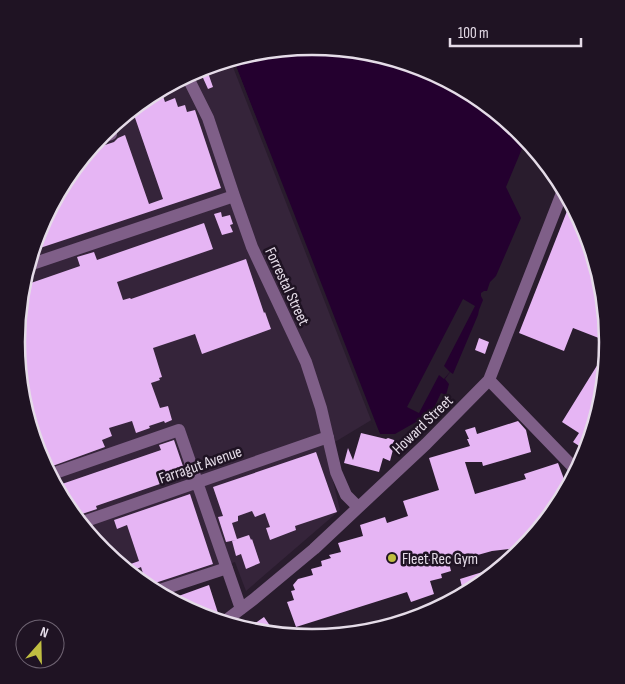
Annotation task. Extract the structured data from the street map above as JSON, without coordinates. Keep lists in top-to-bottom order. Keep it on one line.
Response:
{"streets":{"street":["Forrestal Street","Howard Street","Farragut Avenue"]},"crossings":[["Forrestal Street","Howard Street"],["Forrestal Street","Farragut Avenue"]],"places":["Fleet Rec Gym"],"scale_bar":"100 m","north":"top"}
